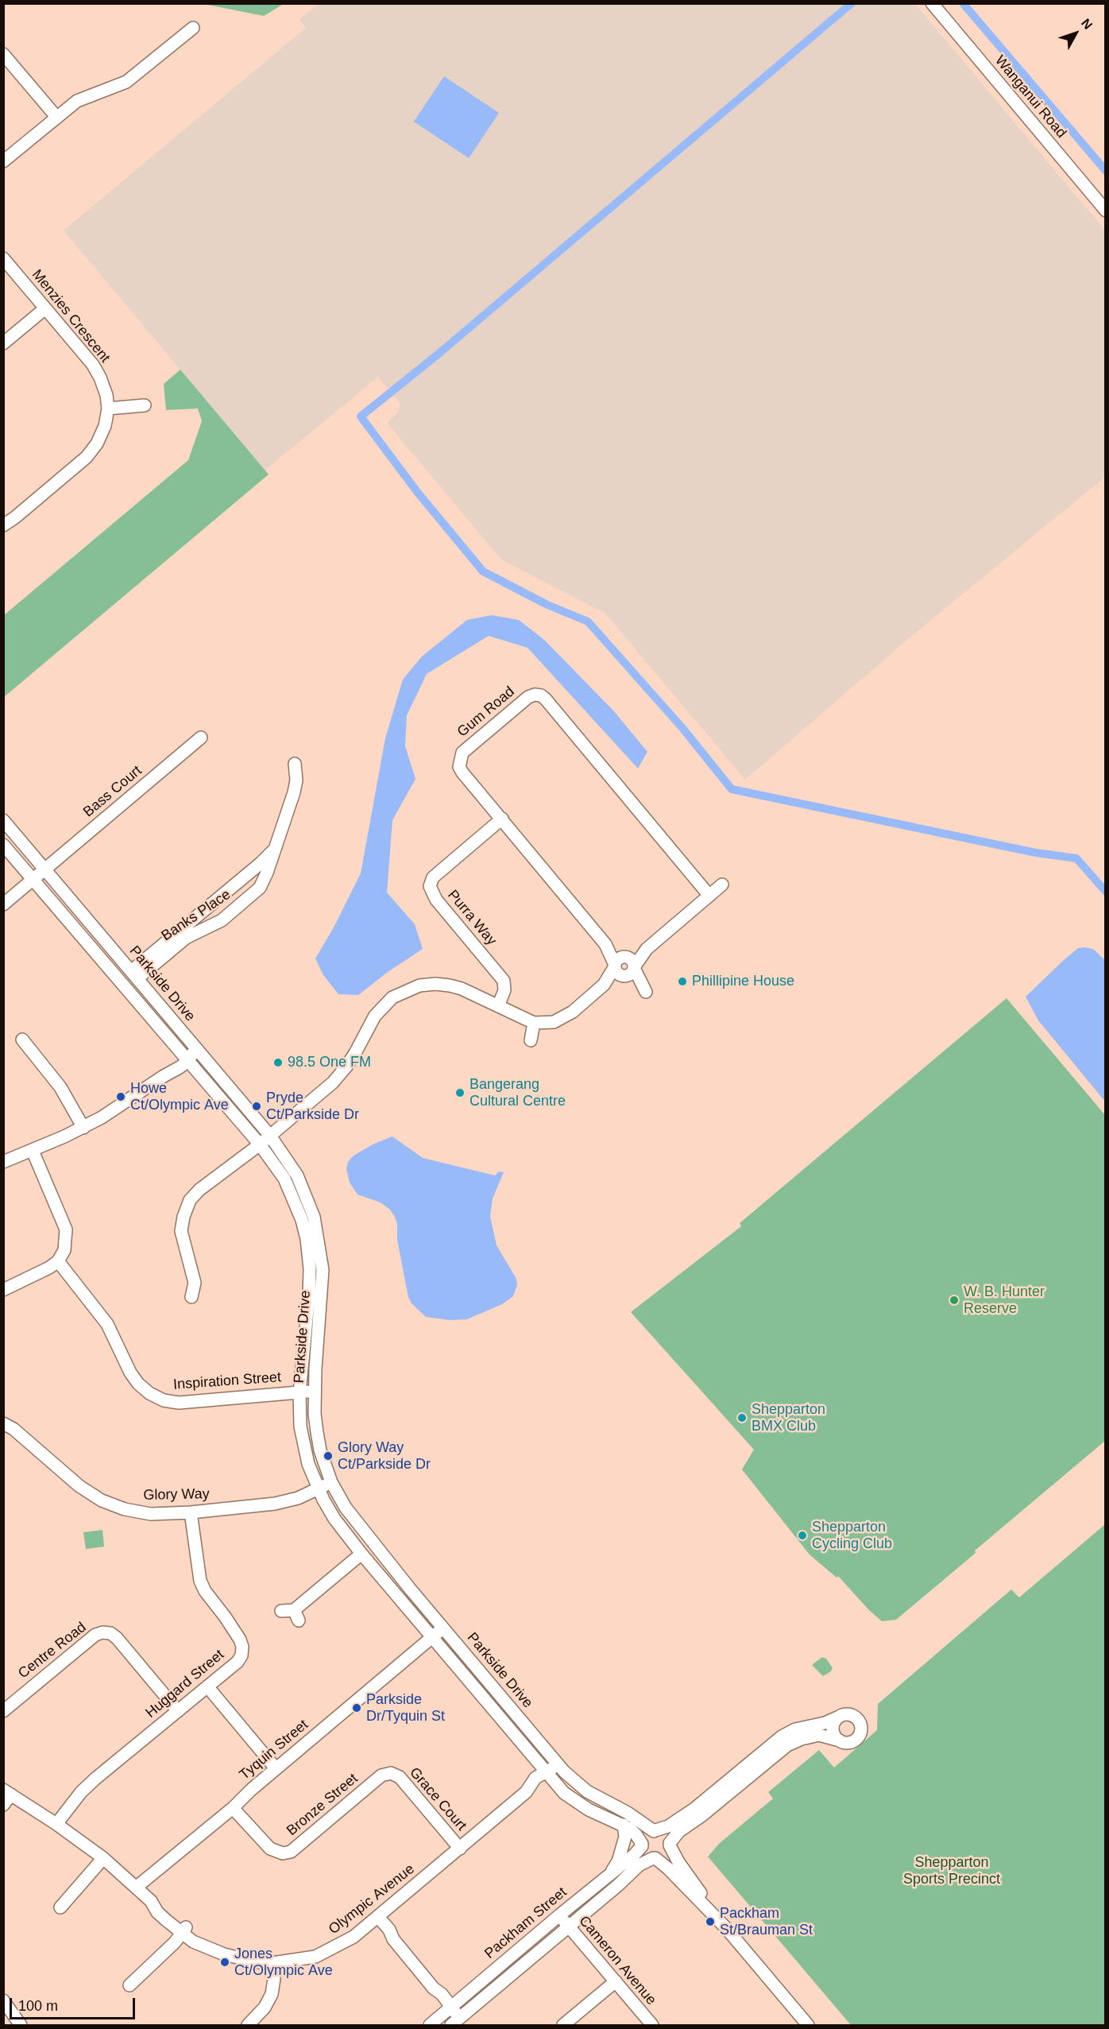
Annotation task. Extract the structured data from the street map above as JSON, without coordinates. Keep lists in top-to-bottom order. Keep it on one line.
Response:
{"streets":{"street":["Wanganui Road","Menzies Crescent","Gum Road","Bass Court","Banks Place","Purra Way","Parkside Drive","Inspiration Street","Glory Way","Centre Road","Huggard Street","Tyquin Street","Grace Court","Bronze Street","Olympic Avenue","Packham Street","Cameron Avenue"]},"crossings":[["Gum Road","Purra Way"],["Bass Court","Parkside Drive"],["Banks Place","Parkside Drive"],["Parkside Drive","Inspiration Street"],["Parkside Drive","Glory Way"],["Parkside Drive","Tyquin Street"],["Parkside Drive","Olympic Avenue"],["Parkside Drive","Packham Street"],["Glory Way","Huggard Street"],["Centre Road","Huggard Street"],["Huggard Street","Olympic Avenue"],["Tyquin Street","Bronze Street"],["Tyquin Street","Olympic Avenue"],["Grace Court","Bronze Street"],["Grace Court","Olympic Avenue"],["Packham Street","Cameron Avenue"]],"parks":["Shepparton Sports Precinct"],"places":["Phillipine House","98.5 One FM","Bangerang Cultural Centre","Howe Ct/Olympic Ave","Pryde Ct/Parkside Dr","W. B. Hunter Reserve","Shepparton BMX Club","Glory Way Ct/Parkside Dr","Shepparton Cycling Club","Parkside Dr/Tyquin St","Packham St/Brauman St","Jones Ct/Olympic Ave"],"scale_bar":"100 m","north":"top right"}
